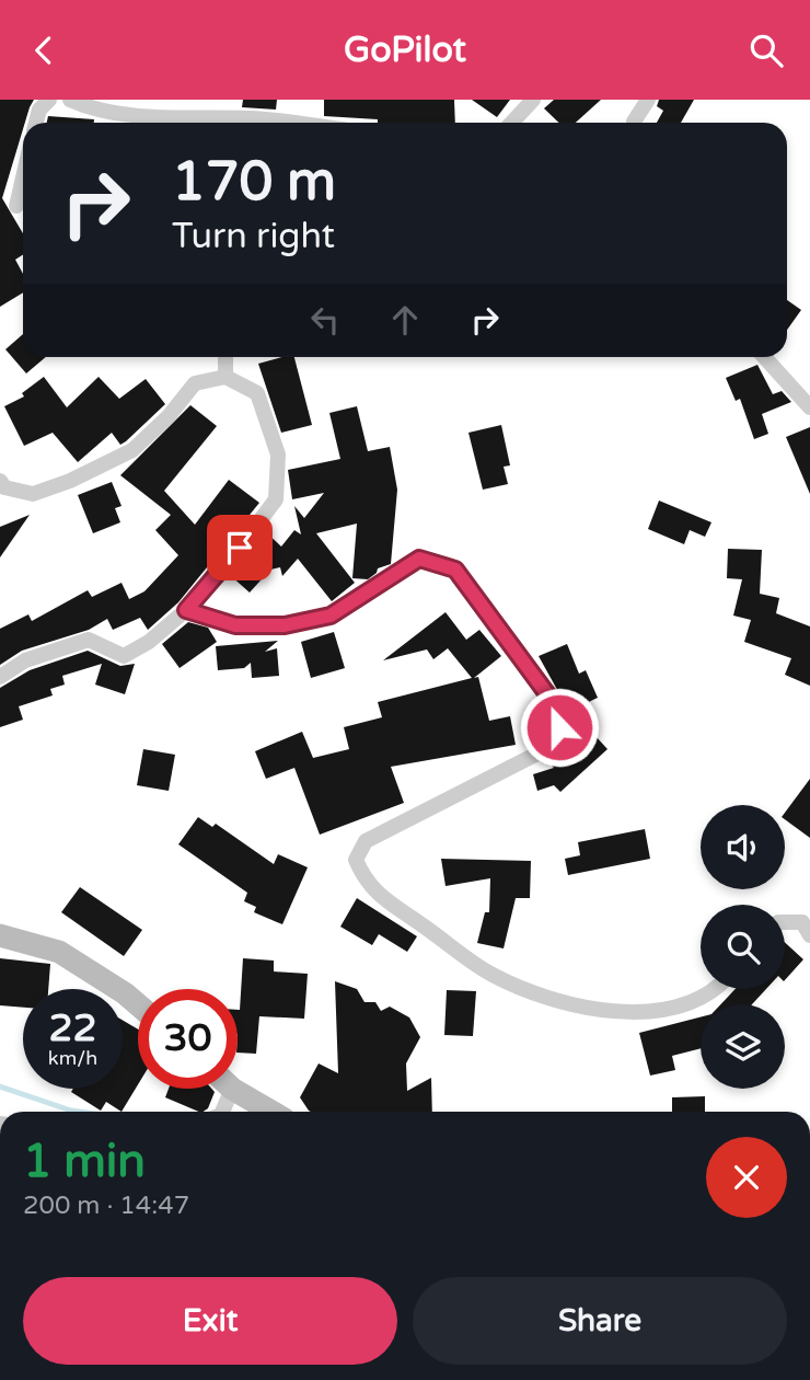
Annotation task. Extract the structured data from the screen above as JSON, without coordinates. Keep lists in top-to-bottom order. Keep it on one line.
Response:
{"page":{"header":"GoPilot","turn":["170 m","Turn right"],"speed":"22 km/h","limit":"30","heading":["1 min","200 m · 14:47"],"buttons":["Exit","Share"]}}
